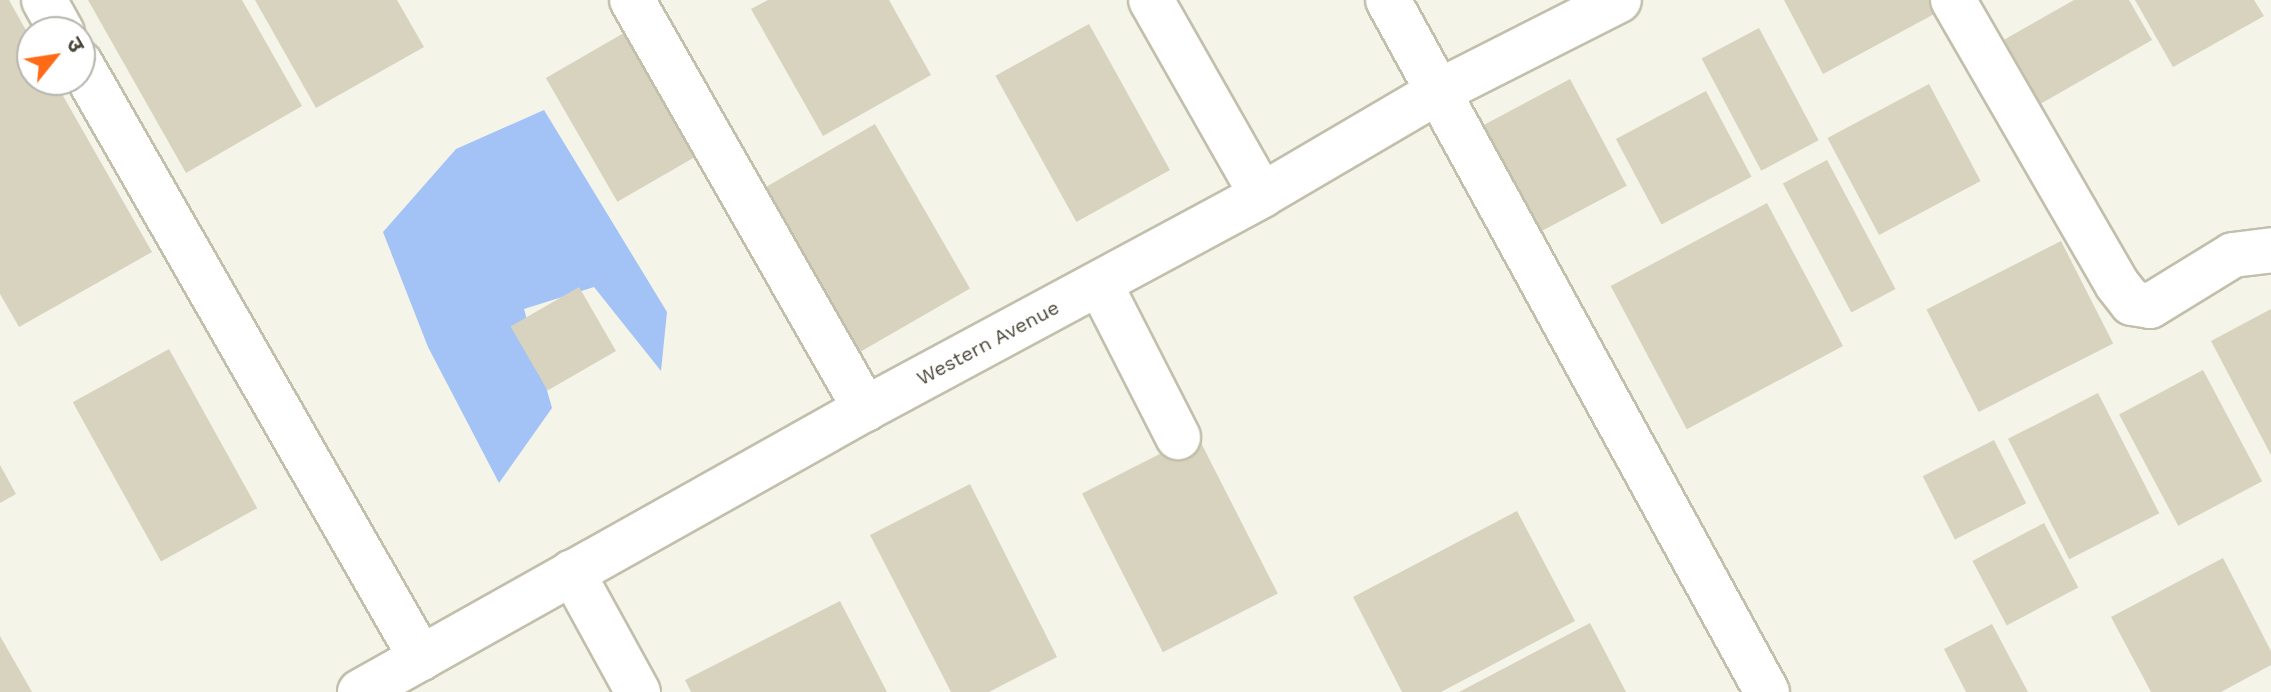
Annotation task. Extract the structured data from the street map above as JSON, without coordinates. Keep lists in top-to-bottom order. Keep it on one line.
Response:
{"streets":{"street":["Western Avenue"]},"north":"top right"}
